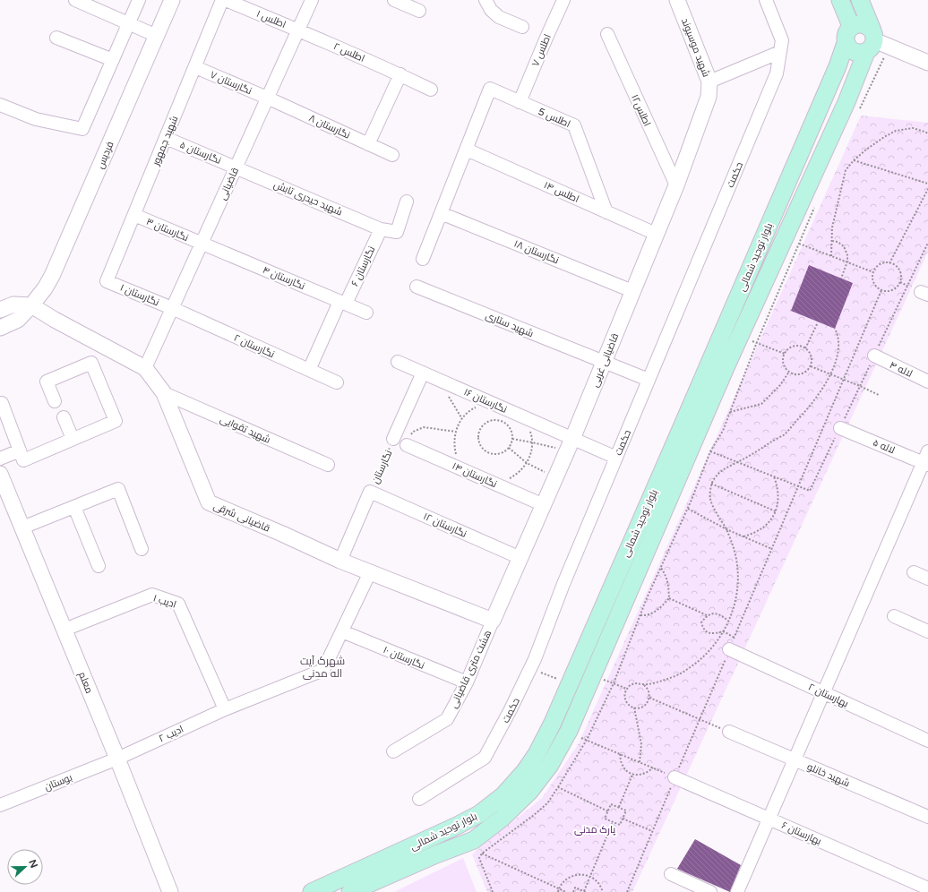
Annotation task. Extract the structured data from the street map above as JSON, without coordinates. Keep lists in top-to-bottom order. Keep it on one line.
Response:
{"streets":{"main road":["بلوار توحید شمالی"],"street":["اطلس ۱","شهید موسیوند","اطلس ۷","اطلس ۲","نگارستان ۷","اطلس۱۲","اطلس 5","نگارستان ۸","شهید جمهور","نگارستان ۵","فردیس","حکمت","قاضیانی","اطلس ۱۴","شهید حیدری تابش","نگارستان ۳","نگارستان ۱۸","نگارستان ۶","نگارستان ۴","نگارستان ۱","شهید ستاری","نگارستان ۲","قاضیانی غربی","لاله ۴","نگارستان ۱۶","شهید تقوایی","لاله ۵","نگارستان","نگارستان ۱۴","قاضیانی شرقی","نگارستان ۱۲","ادیب ۱","نگارستان ۱۰","هشت متری قاضیانی","معلم","بهارستان ۲","ادیب ۲","شهید خانلو","بوستان","بهارستان ۶"]},"crossings":[["اطلس ۱","اطلس ۲"],["اطلس ۱","قاضیانی"],["شهید موسیوند","قاضیانی غربی"],["اطلس ۷","اطلس 5"],["اطلس ۲","قاضیانی"],["نگارستان ۷","نگارستان ۸"],["نگارستان ۷","شهید جمهور"],["نگارستان ۷","قاضیانی"],["اطلس۱۲","قاضیانی غربی"],["اطلس 5","اطلس ۱۴"],["نگارستان ۸","قاضیانی"],["شهید جمهور","نگارستان ۵"],["شهید جمهور","نگارستان ۳"],["شهید جمهور","نگارستان ۱"],["نگارستان ۵","قاضیانی"],["نگارستان ۵","شهید حیدری تابش"],["فردیس","قاضیانی شرقی"],["حکمت","شهید ستاری"],["حکمت","نگارستان ۱۶"],["قاضیانی","شهید حیدری تابش"],["قاضیانی","نگارستان ۳"],["قاضیانی","نگارستان ۴"],["قاضیانی","نگارستان ۱"],["قاضیانی","نگارستان ۲"],["قاضیانی","قاضیانی شرقی"],["اطلس ۱۴","قاضیانی غربی"],["شهید حیدری تابش","نگارستان ۶"],["نگارستان ۳","نگارستان ۴"],["نگارستان ۱۸","قاضیانی غربی"],["نگارستان ۶","نگارستان ۴"],["نگارستان ۶","نگارستان ۲"],["نگارستان ۱","نگارستان ۲"],["شهید ستاری","قاضیانی غربی"],["قاضیانی غربی","نگارستان ۱۶"],["قاضیانی غربی","نگارستان ۱۴"],["قاضیانی غربی","قاضیانی شرقی"],["قاضیانی غربی","نگارستان ۱۲"],["قاضیانی غربی","هشت متری قاضیانی"],["نگارستان ۱۶","نگارستان"],["شهید تقوایی","قاضیانی شرقی"],["نگارستان","قاضیانی شرقی"],["نگارستان","نگارستان ۱۲"],["قاضیانی شرقی","هشت متری قاضیانی"],["قاضیانی شرقی","ادیب ۲"],["ادیب ۱","معلم"],["ادیب ۱","ادیب ۲"],["نگارستان ۱۰","هشت متری قاضیانی"],["نگارستان ۱۰","ادیب ۲"],["معلم","ادیب ۲"],["معلم","بوستان"],["ادیب ۲","بوستان"]],"districts":["شهرک آیت اله مدنی"],"parks":["پارک مدنی"],"north":"right"}
